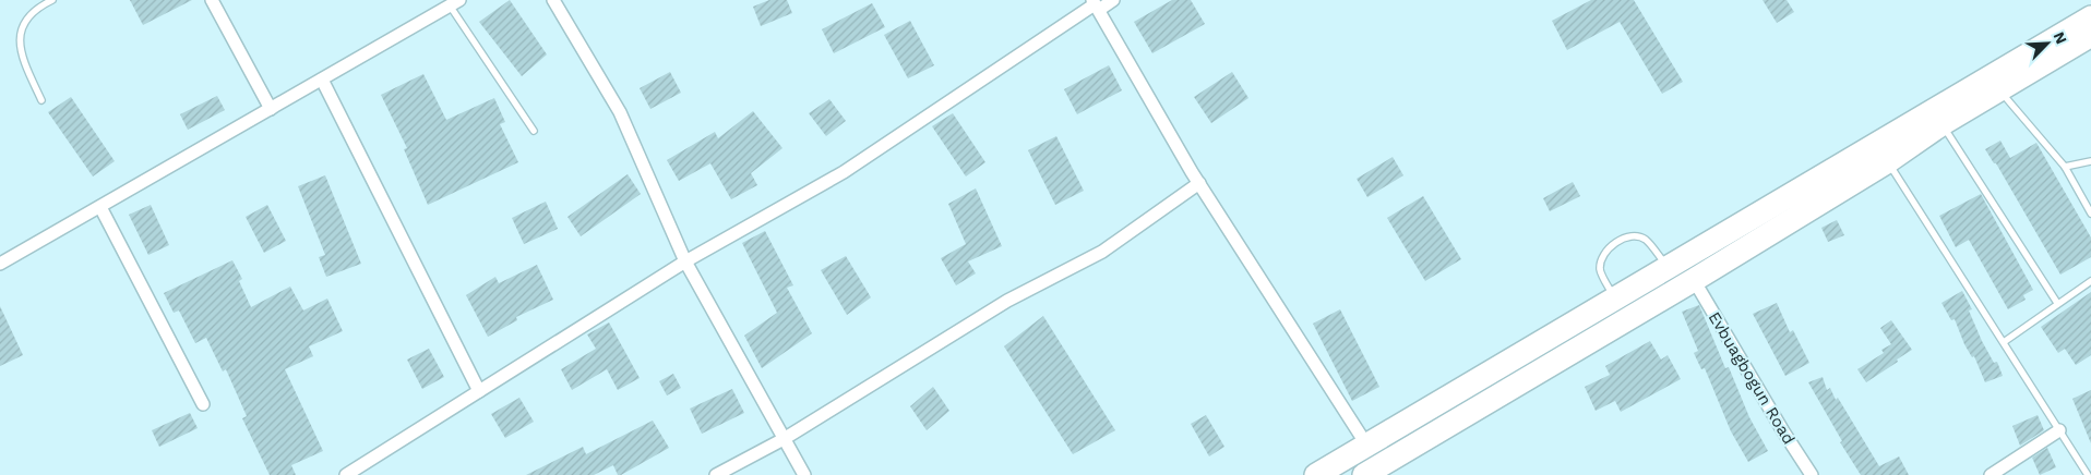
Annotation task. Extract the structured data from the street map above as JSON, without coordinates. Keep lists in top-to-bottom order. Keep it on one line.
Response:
{"streets":{"street":["Evbuagbogun Road"]},"north":"top right"}
